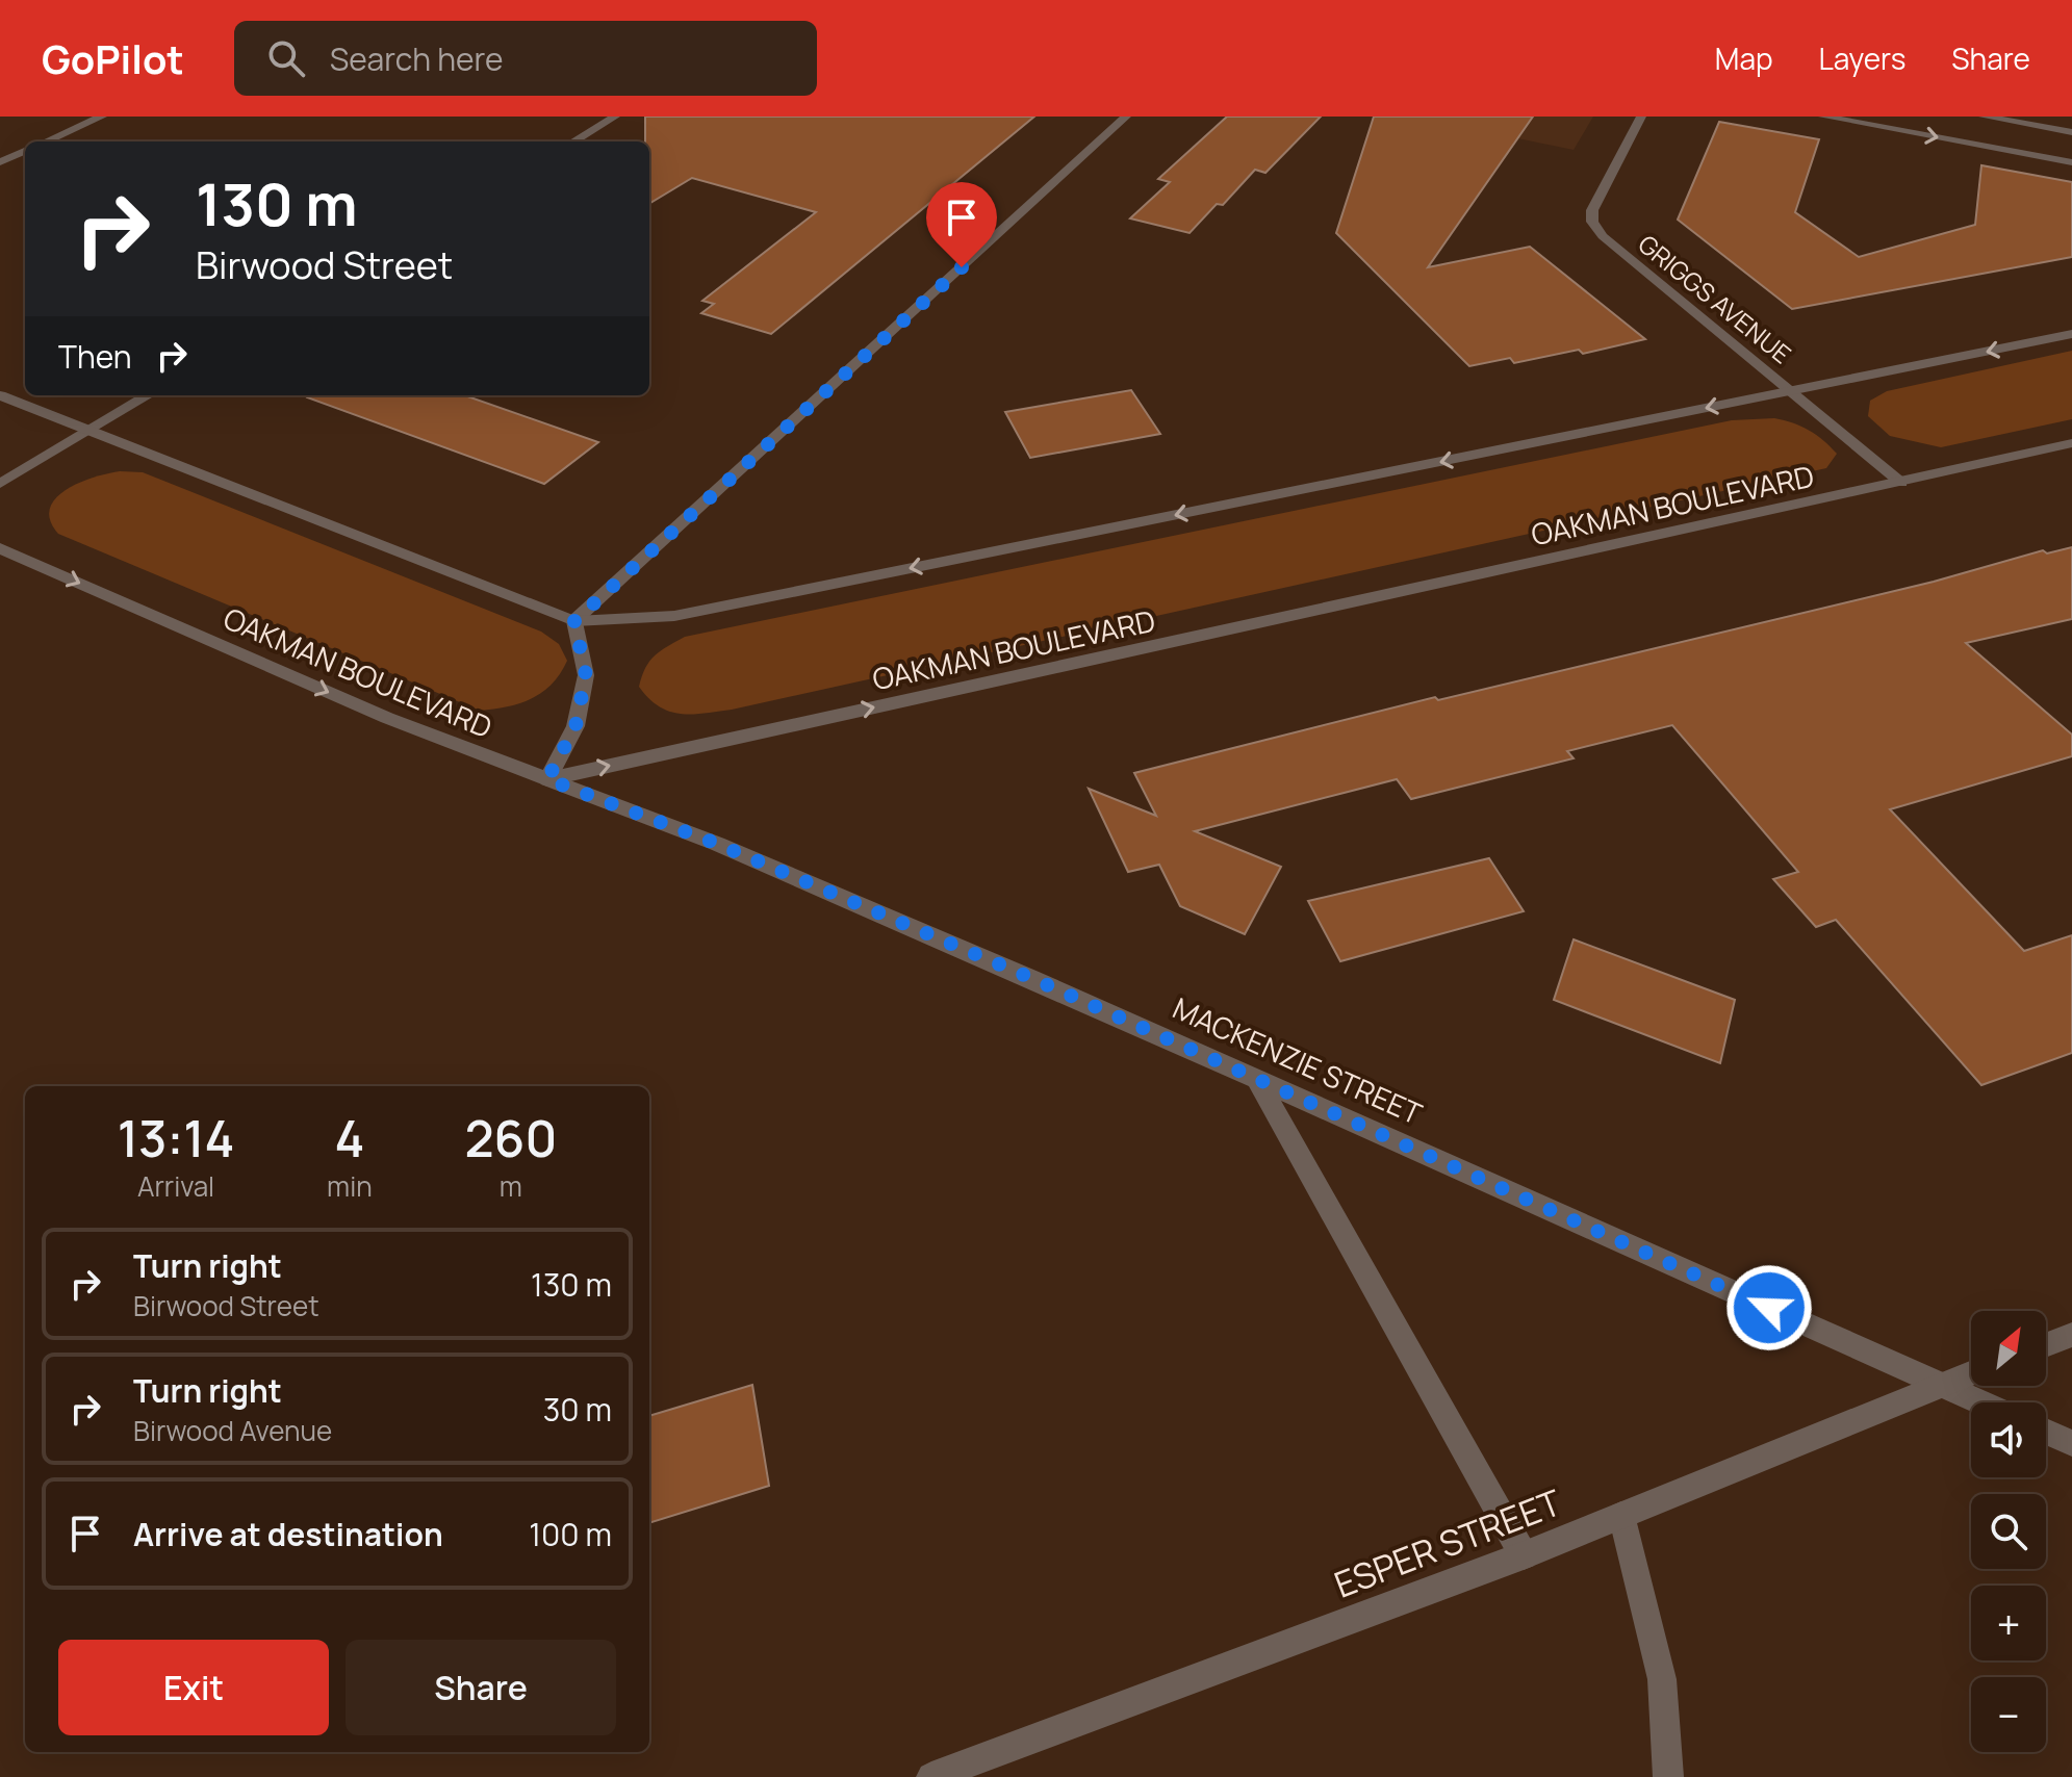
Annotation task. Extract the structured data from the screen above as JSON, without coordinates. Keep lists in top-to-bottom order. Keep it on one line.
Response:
{"streets":{"street":["GRIGGS AVENUE","OAKMAN BOULEVARD","MACKENZIE STREET","ESPER STREET"]},"crossings":[["GRIGGS AVENUE","OAKMAN BOULEVARD"],["OAKMAN BOULEVARD","MACKENZIE STREET"],["MACKENZIE STREET","ESPER STREET"]],"north":"top right","page":{"header":"GoPilot","search":"Search here","nav":["Map","Layers","Share"],"turn":["130 m","Birwood Street"],"then":"Then","eta":["13:14","Arrival","4","min","260","m"],"list":[{"name":"Turn right","note":"Birwood Street","value":"130 m"},{"name":"Turn right","note":"Birwood Avenue","value":"30 m"},{"name":"Arrive at destination","value":"100 m"}],"map_buttons":["+","−"],"buttons":["Exit","Share"]}}
